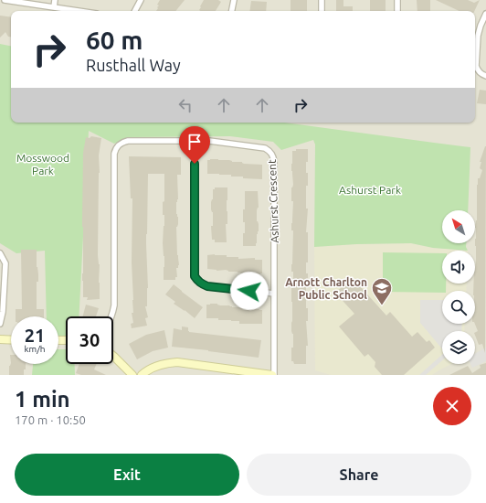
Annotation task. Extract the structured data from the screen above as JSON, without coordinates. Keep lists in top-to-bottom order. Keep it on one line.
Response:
{"streets":{"street":["Ashurst Crescent"]},"parks":["Mosswood Park","Ashurst Park"],"places":{"school or university":["Arnott Charlton Public School"]},"north":"top left","page":{"turn":["60 m","Rusthall Way"],"speed":"21 km/h","limit":"30","heading":["1 min","170 m · 10:50"],"buttons":["Exit","Share"]}}
